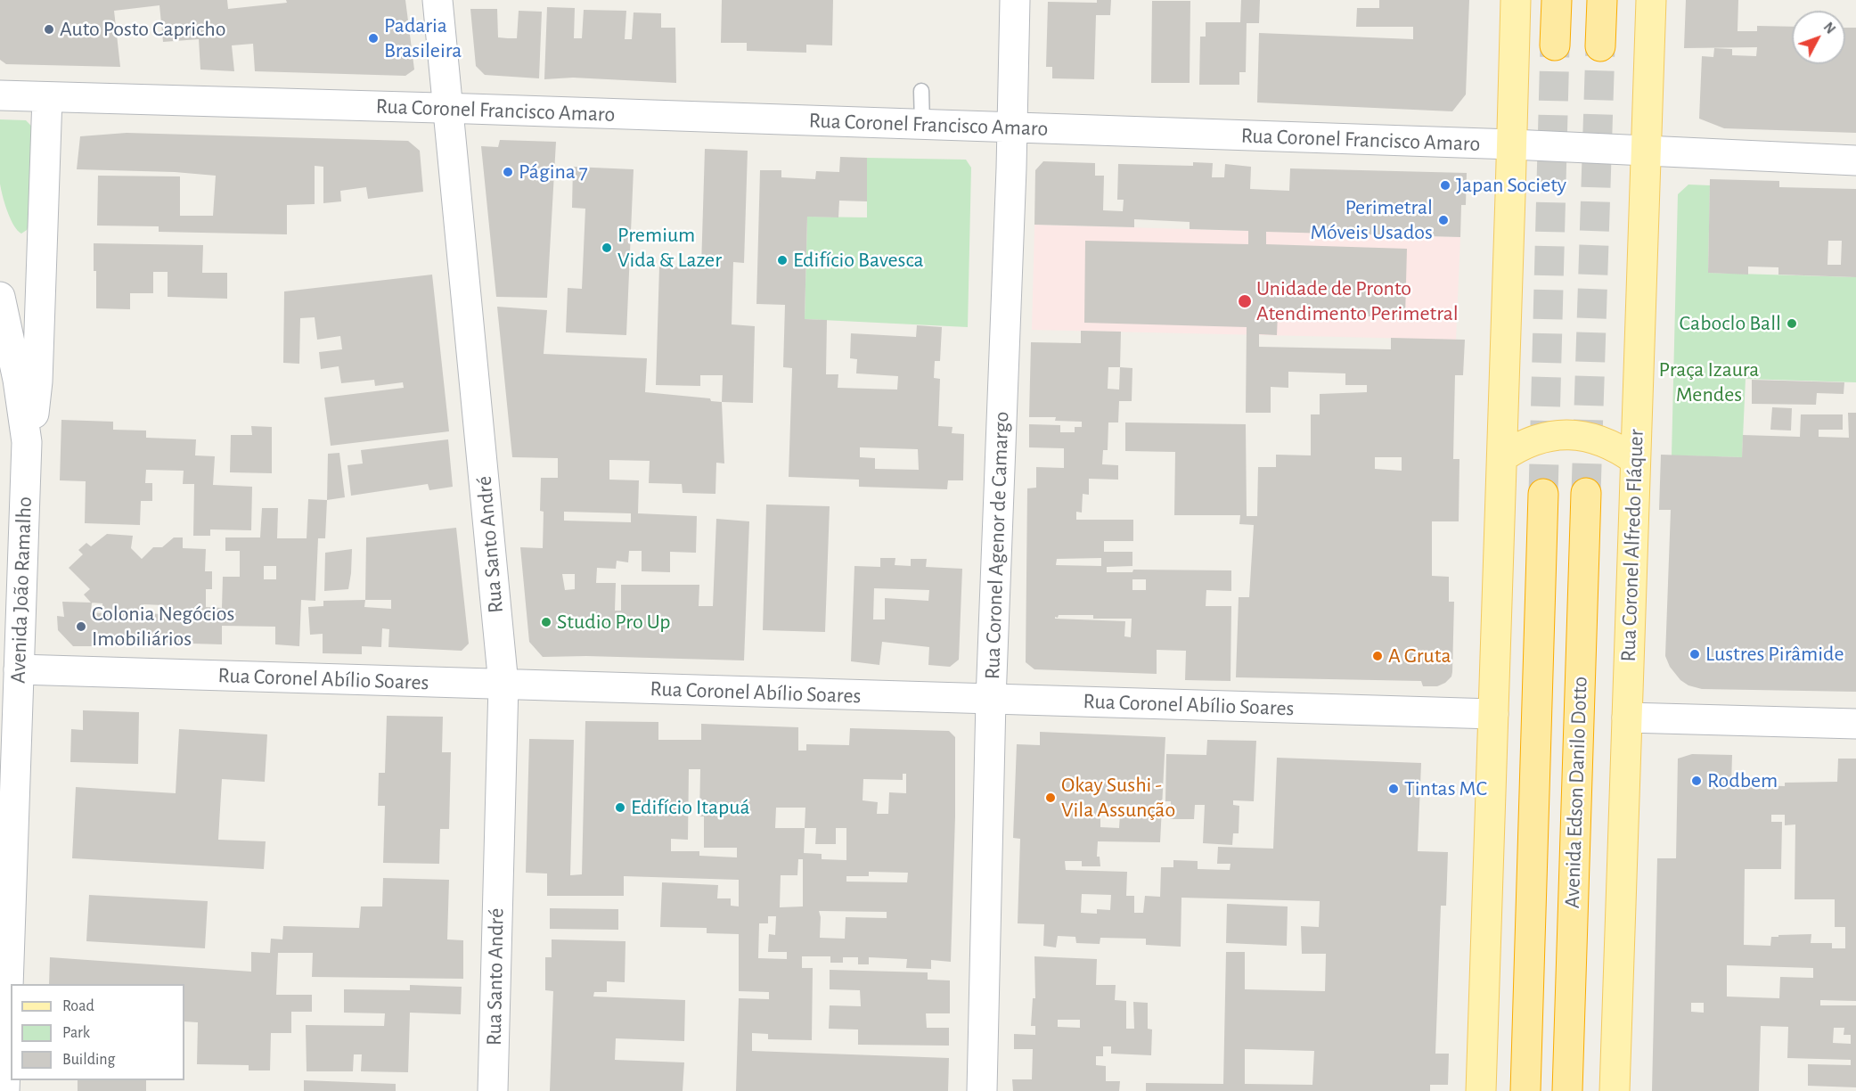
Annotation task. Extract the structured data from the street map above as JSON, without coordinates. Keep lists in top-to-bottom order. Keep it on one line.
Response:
{"streets":{"highway":["Avenida Edson Danilo Dotto"],"main road":["Rua Coronel Alfredo Fláquer"],"street":["Rua Coronel Francisco Amaro","Rua Santo André","Rua Coronel Agenor de Camargo","Avenida João Ramalho","Rua Coronel Abílio Soares"]},"crossings":[["Rua Coronel Francisco Amaro","Rua Santo André"],["Rua Coronel Francisco Amaro","Rua Coronel Agenor de Camargo"],["Rua Coronel Francisco Amaro","Rua Coronel Alfredo Fláquer"],["Rua Coronel Francisco Amaro","Avenida João Ramalho"],["Rua Santo André","Rua Coronel Abílio Soares"],["Rua Coronel Agenor de Camargo","Rua Coronel Abílio Soares"],["Avenida João Ramalho","Rua Coronel Abílio Soares"]],"parks":["Praça Izaura Mendes"],"places":["Auto Posto Capricho","Padaria Brasileira","Página 7","Japan Society","Perimetral Móveis Usados","Premium Vida & Lazer","Edifício Bavesca","Unidade de Pronto Atendimento Perimetral","Caboclo Ball","Studio Pro Up","Colonia Negócios Imobiliários","Lustres Pirâmide","A Gruta","Rodbem","Tintas MC","Okay Sushi - Vila Assunção","Edifício Itapuá"],"legend":["Road","Park","Building"],"north":"top right"}
